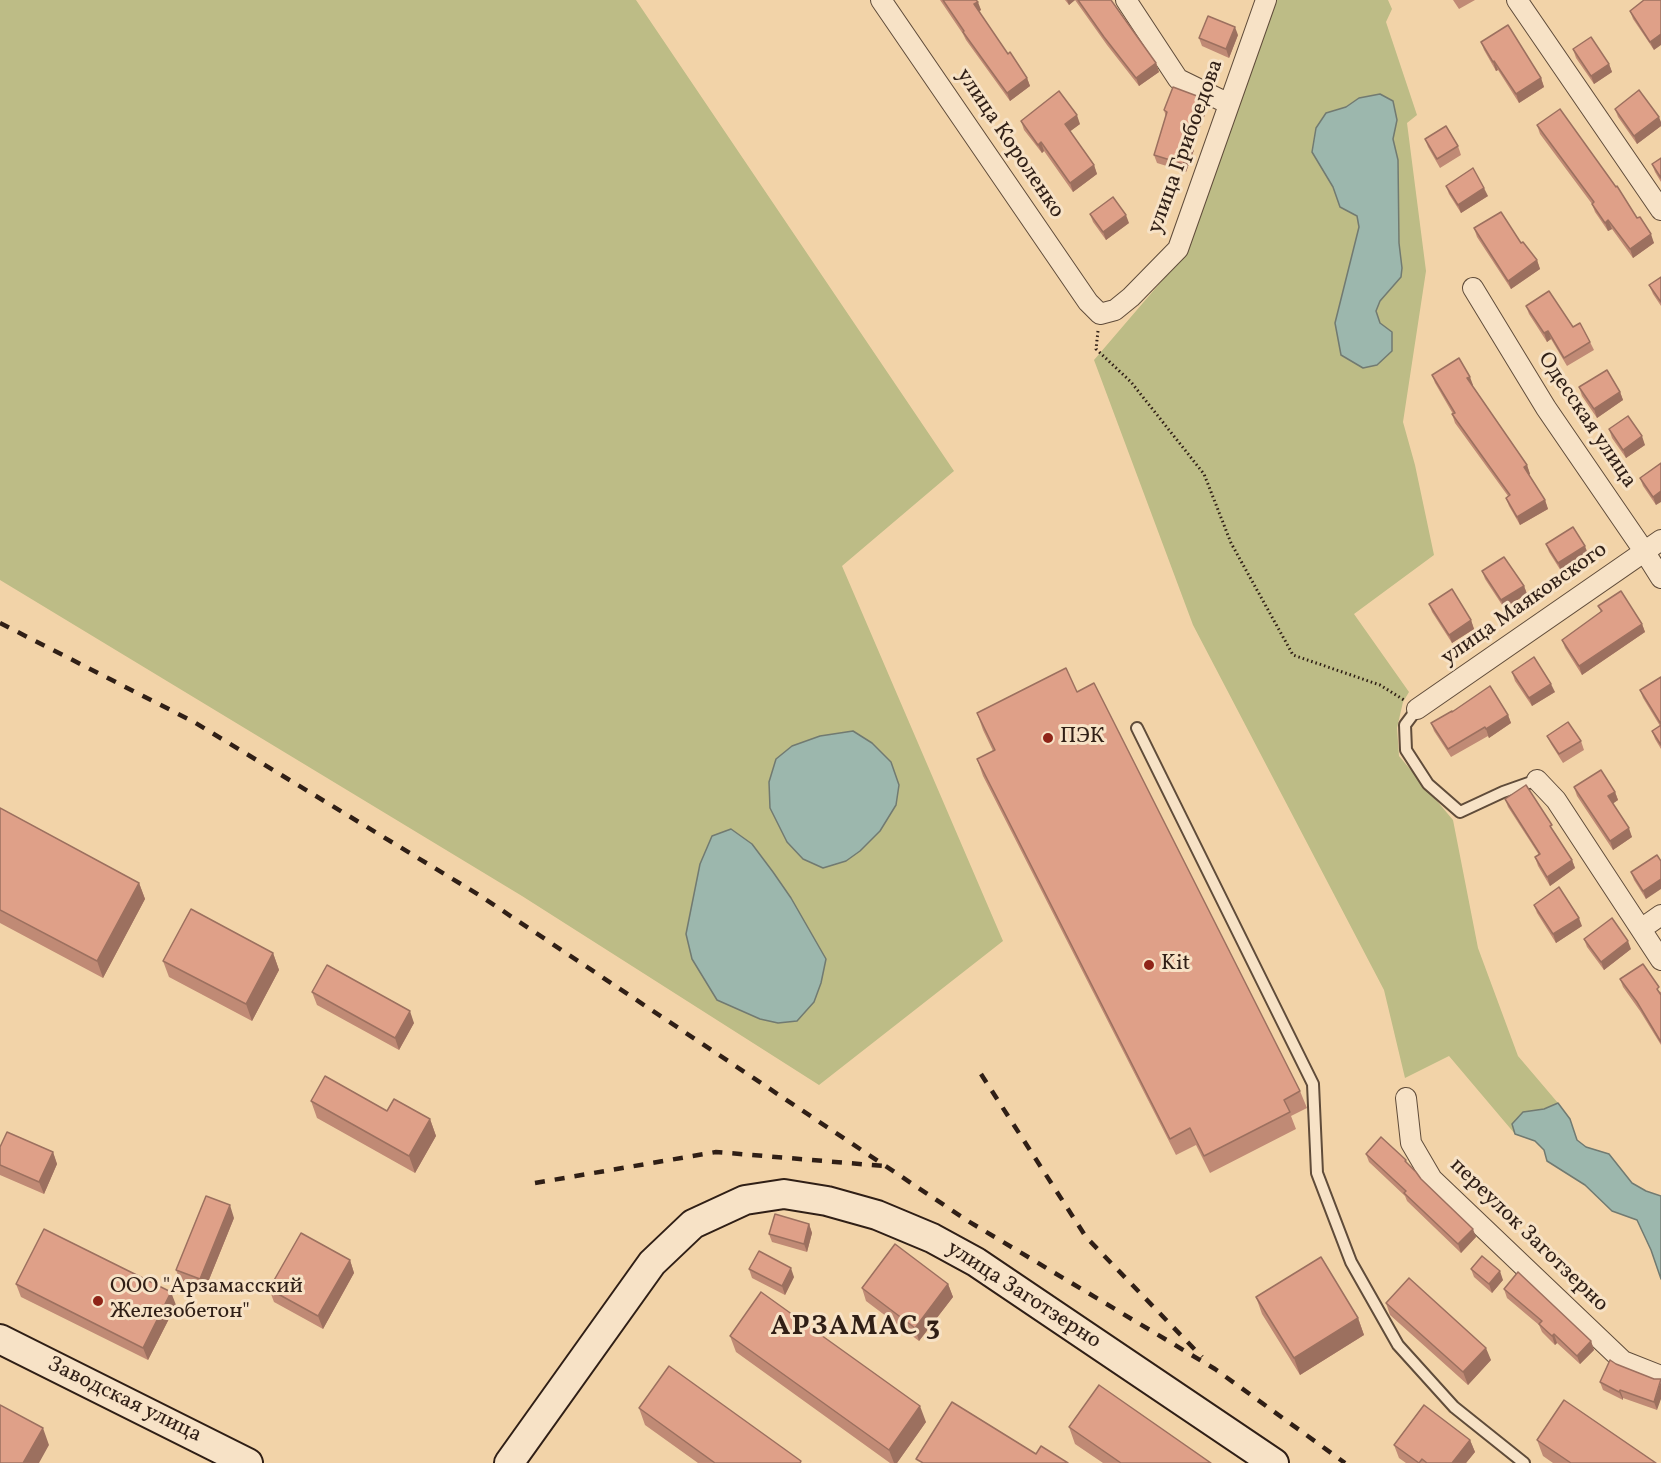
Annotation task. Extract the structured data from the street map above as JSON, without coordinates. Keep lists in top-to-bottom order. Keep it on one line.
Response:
{"streets":{"street":["улица Короленко","улица Грибоедова","Одесская улица","улица Маяковского","переулок Заготзерно","улица Заготзерно","Заводская улица"]},"crossings":[["улица Короленко","улица Грибоедова"],["Одесская улица","улица Маяковского"]],"districts":["АРЗАМАС 3"],"places":["ПЭК","Kit","ООО \"Арзамасский Железобетон\""]}
